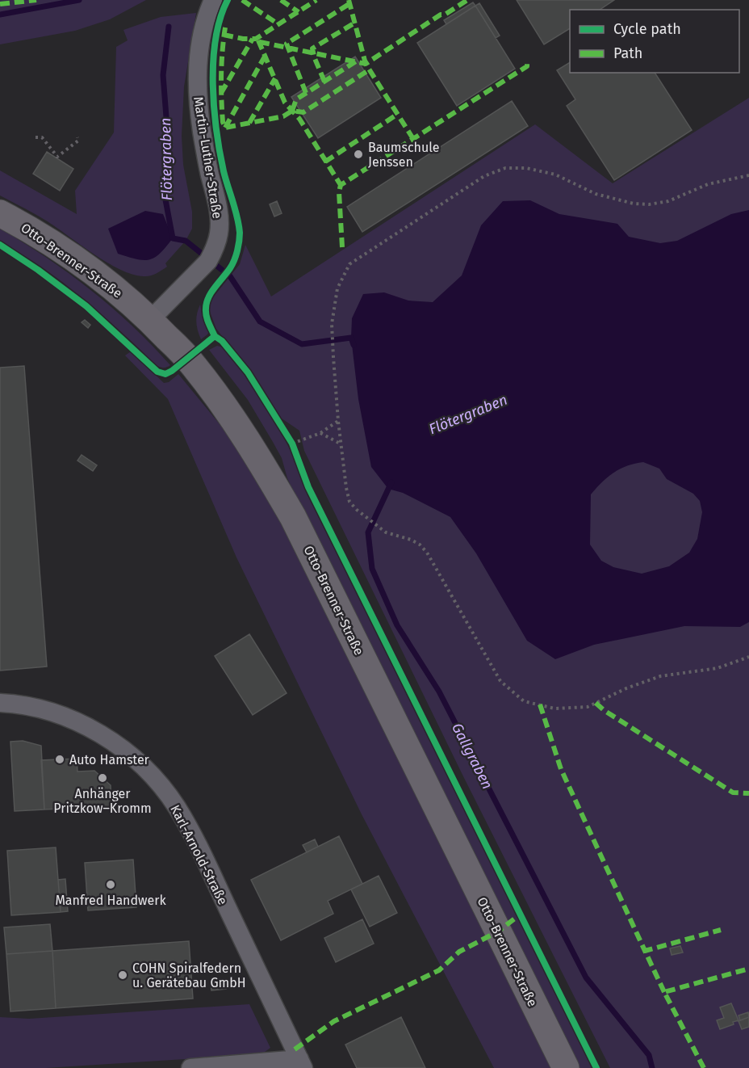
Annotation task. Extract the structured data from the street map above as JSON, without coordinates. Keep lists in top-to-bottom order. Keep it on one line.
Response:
{"streets":{"main road":["Otto-Brenner-Straße"],"street":["Martin-Luther-Straße","Karl-Arnold-Straße"]},"crossings":[["Martin-Luther-Straße","Otto-Brenner-Straße"]],"water":["Flötergraben","Gallgraben"],"places":["Baumschule Jenssen","Auto Hamster","Anhänger Pritzkow–Kromm","Manfred Handwerk","COHN Spiralfedern u. Gerätebau GmbH"],"legend":["Cycle path","Path"]}
